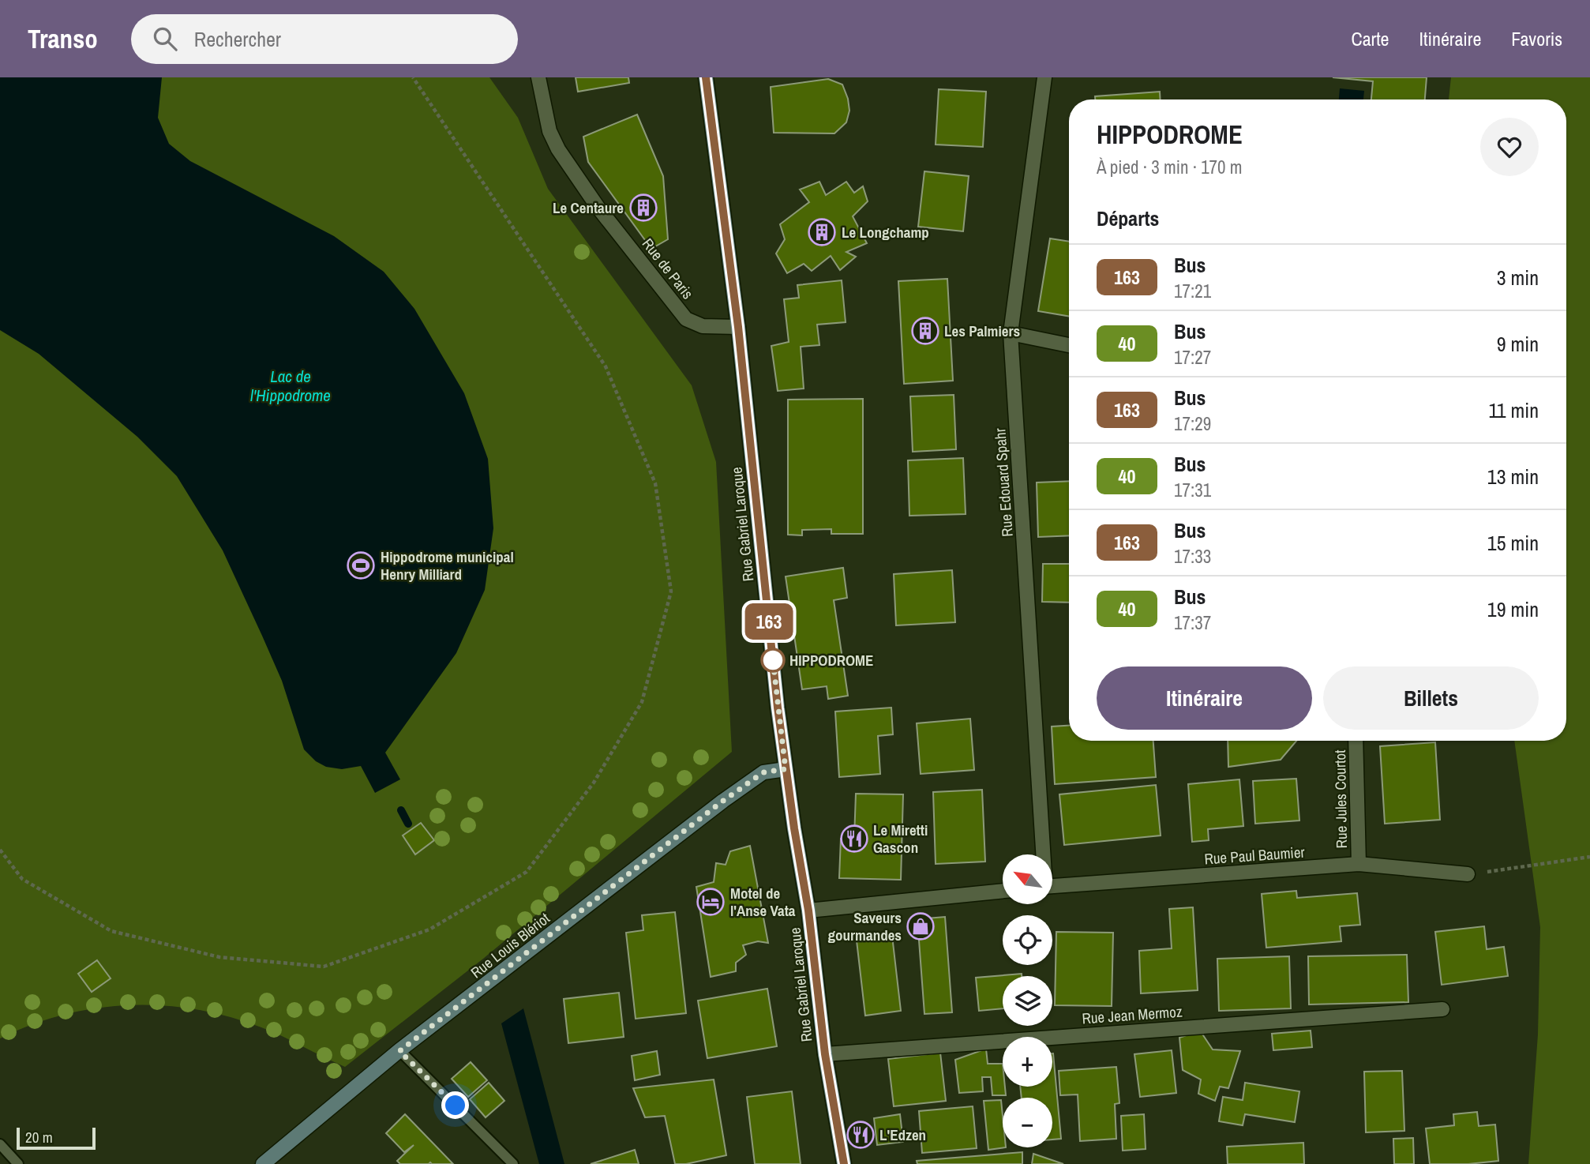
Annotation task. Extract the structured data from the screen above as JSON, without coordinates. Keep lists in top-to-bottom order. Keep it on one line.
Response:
{"streets":{"street":["Rue de Paris","Rue Edouard Spahr","Rue Gabriel Laroque","Rue Jules Courtot","Rue Paul Baumier","Rue Louis Blériot","Rue Jean Mermoz"]},"crossings":[["Rue de Paris","Rue Gabriel Laroque"],["Rue Gabriel Laroque","Rue Louis Blériot"],["Rue Gabriel Laroque","Rue Jean Mermoz"],["Rue Jules Courtot","Rue Paul Baumier"]],"water":["Lac de l'Hippodrome"],"places":{"building":["Le Centaure","Le Longchamp","Les Palmiers"],"sports":["Hippodrome municipal Henry Milliard"],"other":["HIPPODROME"],"restaurant":["Le Miretti Gascon","L'Edzen"],"hotel":["Motel de l'Anse Vata"],"shop":["Saveurs gourmandes"]},"lines":["bus line 163"],"scale_bar":"20 m","north":"top left","page":{"header":"Transo","search":"Rechercher","nav":["Carte","Itinéraire","Favoris"],"on_map":"163","heading":[["HIPPODROME","À pied · 3 min · 170 m"],"Départs"],"list":[{"mark":"163","name":"Bus","note":"17:21","value":"3 min"},{"mark":"40","name":"Bus","note":"17:27","value":"9 min"},{"mark":"163","name":"Bus","note":"17:29","value":"11 min"},{"mark":"40","name":"Bus","note":"17:31","value":"13 min"},{"mark":"163","name":"Bus","note":"17:33","value":"15 min"},{"mark":"40","name":"Bus","note":"17:37","value":"19 min"}],"buttons":["Itinéraire","Billets"],"map_buttons":["+","−"],"scale":"20 m"}}
